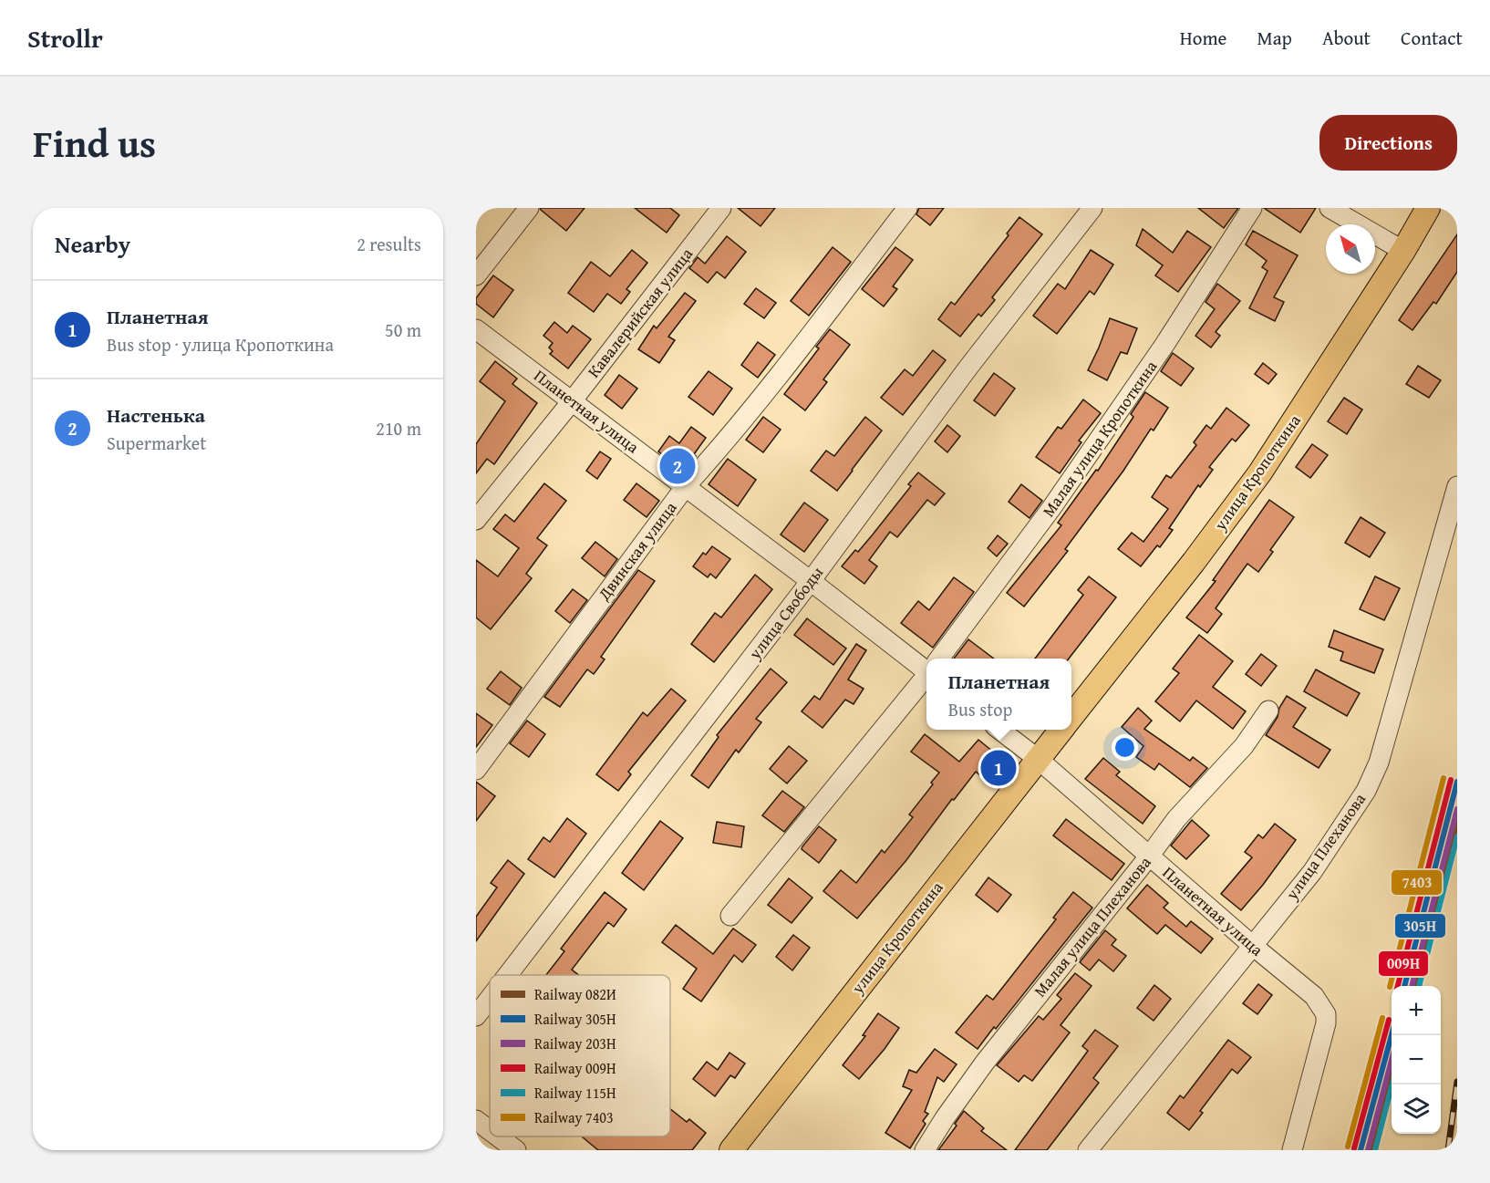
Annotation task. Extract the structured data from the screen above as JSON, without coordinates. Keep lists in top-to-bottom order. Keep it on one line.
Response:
{"streets":{"main road":["улица Кропоткина"],"street":["Кавалерийская улица","Планетная улица","Малая улица Кропоткина","Двинская улица","улица Свободы","улица Плеханова","Малая улица Плеханова"]},"crossings":[["Кавалерийская улица","Планетная улица"],["Планетная улица","улица Кропоткина"],["Планетная улица","Двинская улица"],["Планетная улица","улица Свободы"],["Планетная улица","улица Плеханова"],["Планетная улица","Малая улица Плеханова"]],"lines":["rail line 7403","rail line 009Н","rail line 305Н","rail line 203Н","rail line 082И","rail line 115Н"],"legend":["Railway 082И","Railway 305Н","Railway 203Н","Railway 009Н","Railway 115Н","Railway 7403"],"north":"top left","page":{"header":"Strollr","nav":["Home","Map","About","Contact"],"title":"Find us","buttons":"Directions","heading":["Nearby","2 results"],"list":[{"mark":"1","name":"Планетная","note":"Bus stop · улица Кропоткина","value":"50 m"},{"mark":"2","name":"Настенька","note":"Supermarket","value":"210 m"}],"pins":["2","1"],"popup":["Планетная","Bus stop"],"map_buttons":["+","−"]}}
